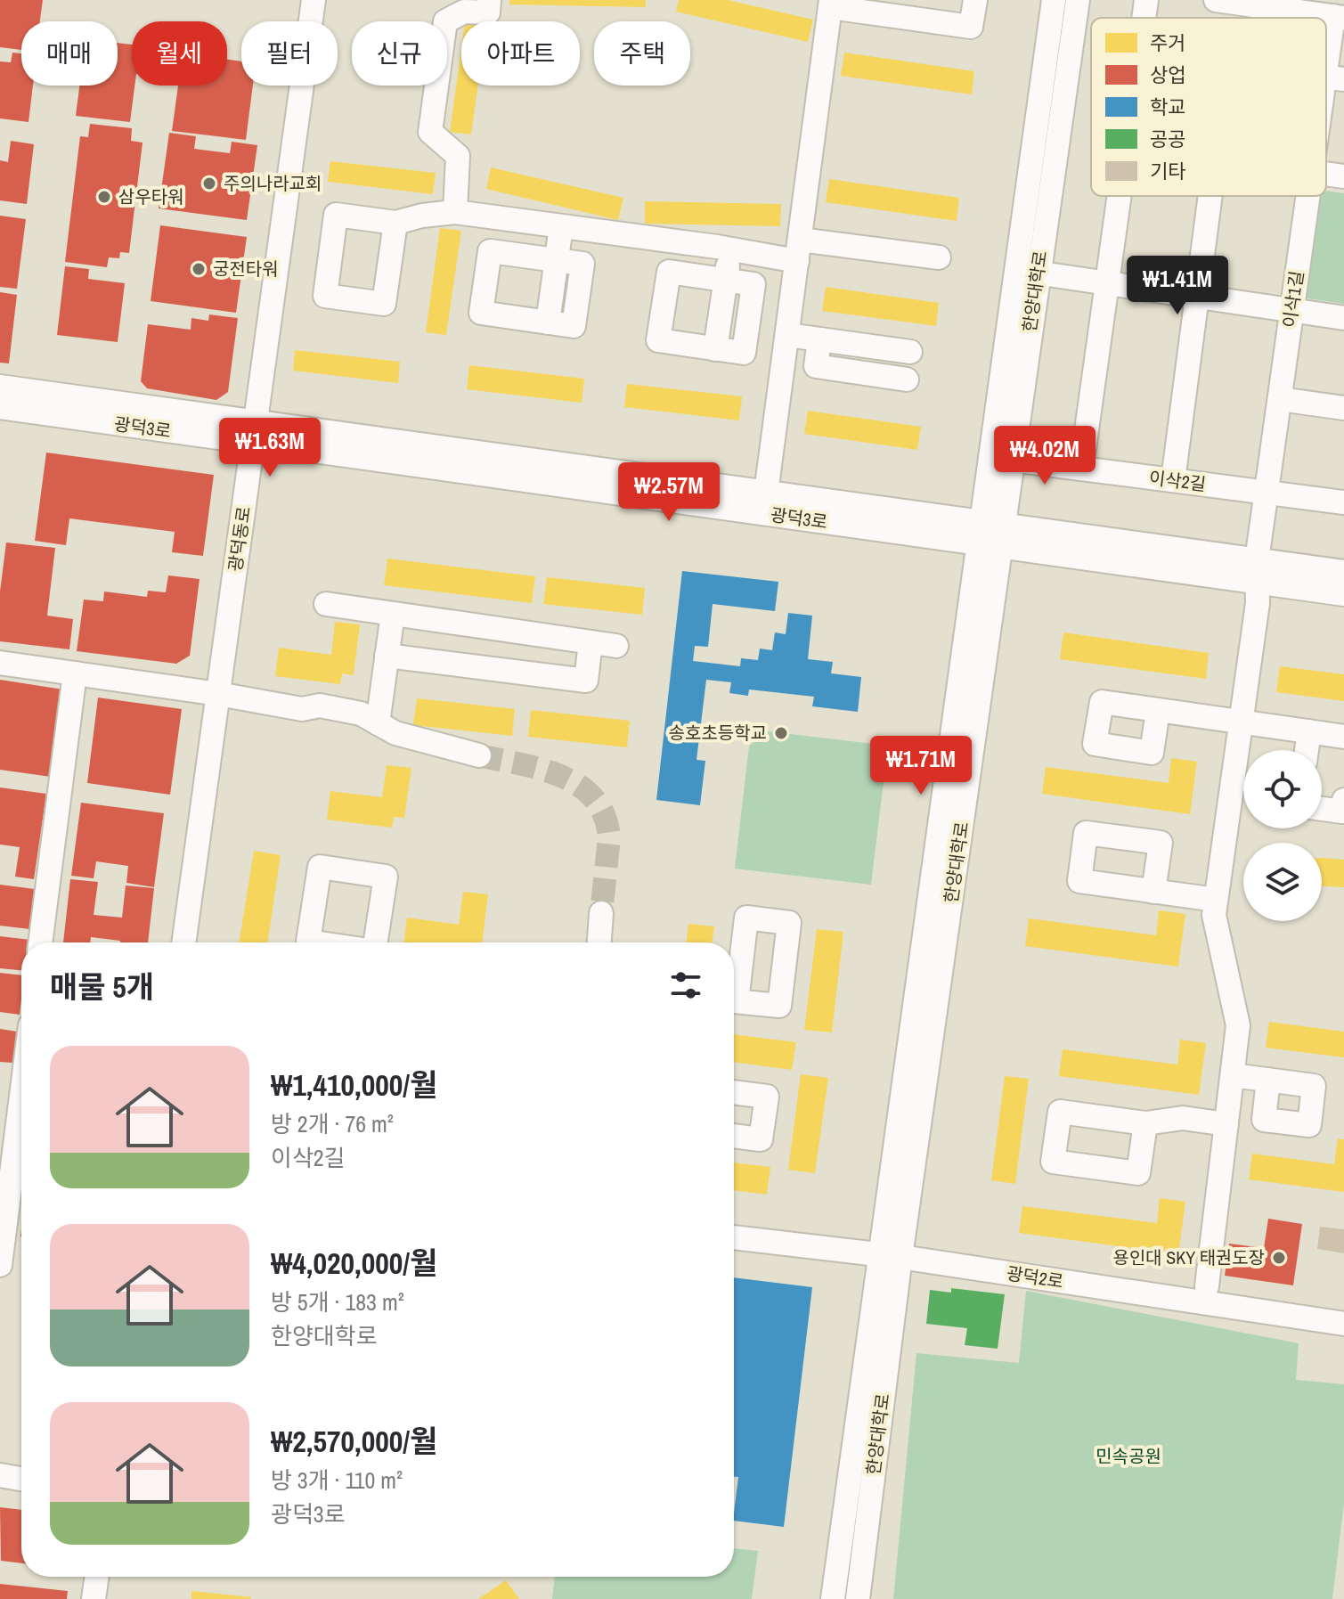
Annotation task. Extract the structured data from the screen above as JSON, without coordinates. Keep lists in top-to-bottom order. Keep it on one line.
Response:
{"streets":{"street":["한양대학로","이삭1길","광덕3로","이삭2길","광덕동로","광덕2로"]},"crossings":[["한양대학로","광덕3로"],["한양대학로","이삭2길"],["한양대학로","광덕2로"],["이삭1길","광덕3로"],["이삭1길","이삭2길"],["광덕3로","광덕동로"]],"parks":["민속공원"],"places":["주의나라교회","삼우타워","궁전타워","송호초등학교","용인대 SKY 태권도장"],"legend":["주거","상업","학교","공공","기타"],"page":{"chip":["매매","월세","필터","신규","아파트","주택"],"price":["₩1.41M","₩1.63M","₩4.02M","₩2.57M","₩1.71M"],"heading":"매물 5개","list":[{"name":"₩1,410,000/월","note":"방 2개 · 76 m² · 이삭2길"},{"name":"₩4,020,000/월","note":"방 5개 · 183 m² · 한양대학로"},{"name":"₩2,570,000/월","note":"방 3개 · 110 m² · 광덕3로"}]}}
